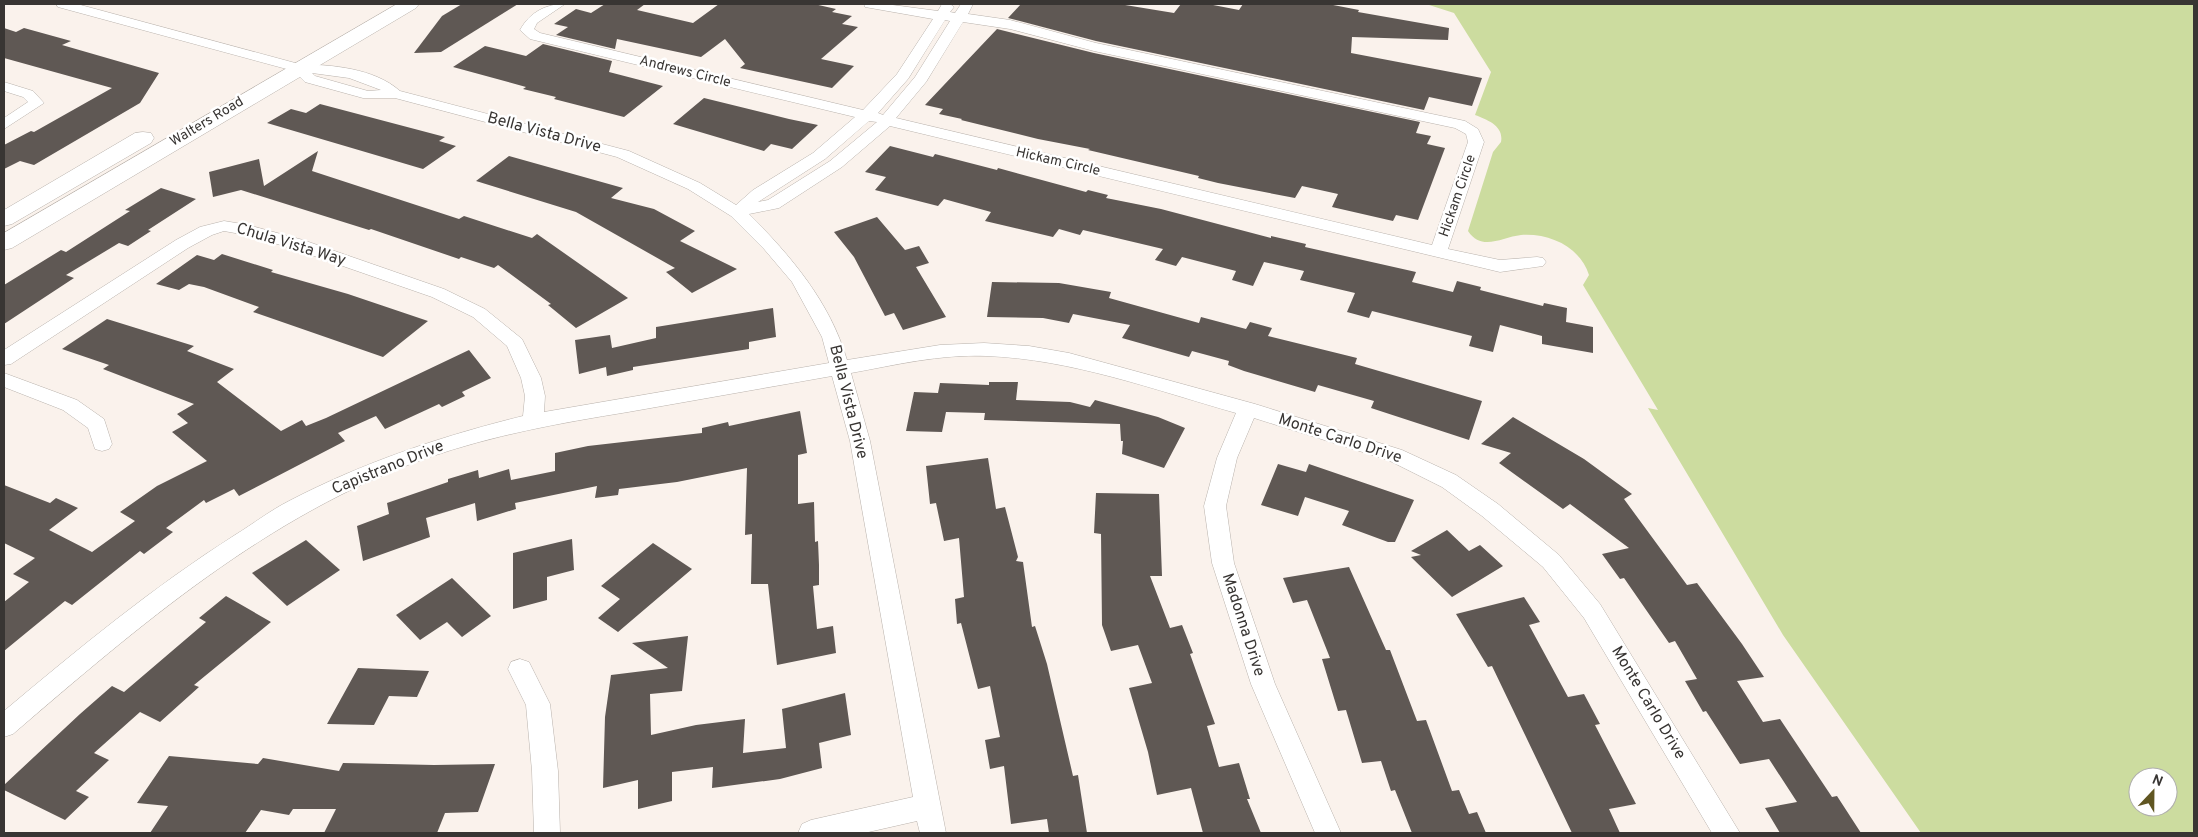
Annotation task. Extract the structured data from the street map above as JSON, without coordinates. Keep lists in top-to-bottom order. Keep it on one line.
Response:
{"streets":{"main road":["Walters Road"],"street":["Andrews Circle","Bella Vista Drive","Hickam Circle","Chula Vista Way","Monte Carlo Drive","Capistrano Drive","Madonna Drive"]},"crossings":[["Andrews Circle","Hickam Circle"],["Walters Road","Bella Vista Drive"],["Bella Vista Drive","Monte Carlo Drive"],["Bella Vista Drive","Capistrano Drive"],["Chula Vista Way","Capistrano Drive"],["Monte Carlo Drive","Capistrano Drive"],["Monte Carlo Drive","Madonna Drive"]],"north":"top"}
